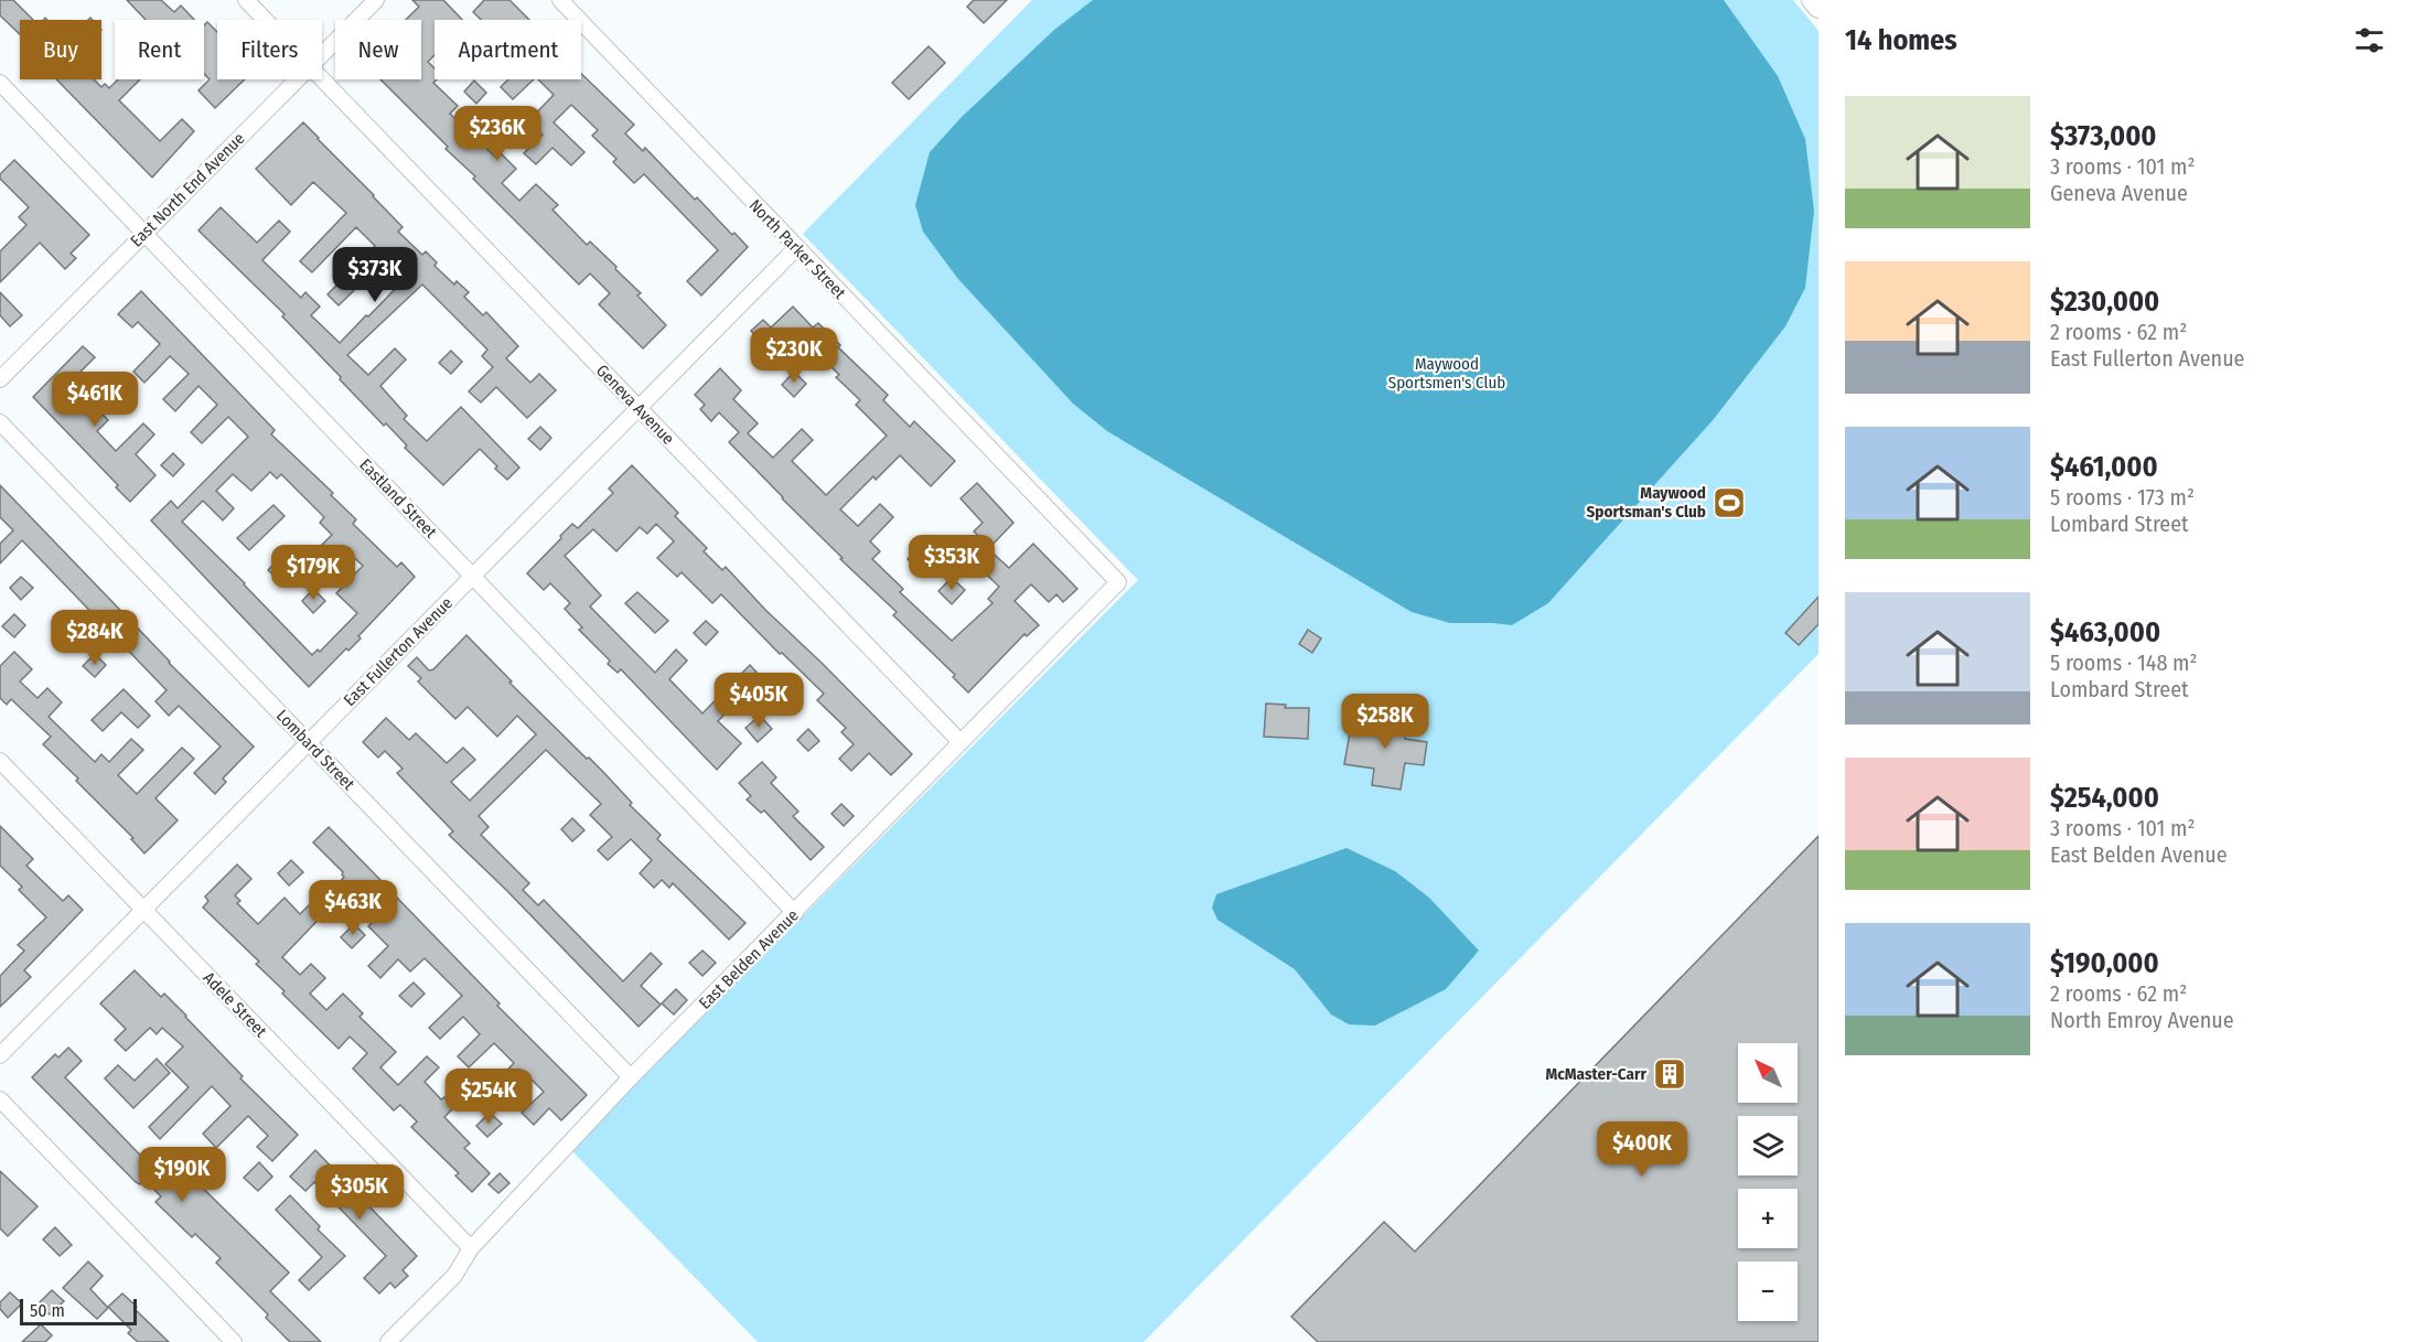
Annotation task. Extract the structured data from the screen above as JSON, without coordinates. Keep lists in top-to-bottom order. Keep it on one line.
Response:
{"streets":{"street":["East North End Avenue","North Parker Street","Geneva Avenue","Eastland Street","East Fullerton Avenue","Lombard Street","East Belden Avenue","Adele Street"]},"crossings":[["East North End Avenue","Eastland Street"],["North Parker Street","East Fullerton Avenue"],["North Parker Street","East Belden Avenue"],["Geneva Avenue","East Fullerton Avenue"],["Geneva Avenue","East Belden Avenue"],["Eastland Street","East Fullerton Avenue"],["Eastland Street","East Belden Avenue"],["East Fullerton Avenue","Lombard Street"],["East Fullerton Avenue","Adele Street"],["Lombard Street","East Belden Avenue"],["East Belden Avenue","Adele Street"]],"parks":["Maywood Sportsmen's Club"],"places":{"sports":["Maywood Sportsman's Club"],"building":["McMaster-Carr"]},"scale_bar":"50 m","north":"top left","page":{"heading":"14 homes","chip":["Buy","Rent","Filters","New","Apartment"],"list":[{"name":"$373,000","note":"3 rooms · 101 m² · Geneva Avenue"},{"name":"$230,000","note":"2 rooms · 62 m² · East Fullerton Avenue"},{"name":"$461,000","note":"5 rooms · 173 m² · Lombard Street"},{"name":"$463,000","note":"5 rooms · 148 m² · Lombard Street"},{"name":"$254,000","note":"3 rooms · 101 m² · East Belden Avenue"},{"name":"$190,000","note":"2 rooms · 62 m² · North Emroy Avenue"}],"price":["$236K","$373K","$230K","$461K","$353K","$179K","$284K","$405K","$258K","$463K","$254K","$400K","$190K","$305K"],"map_buttons":["+","−"],"scale":"50 m"}}
